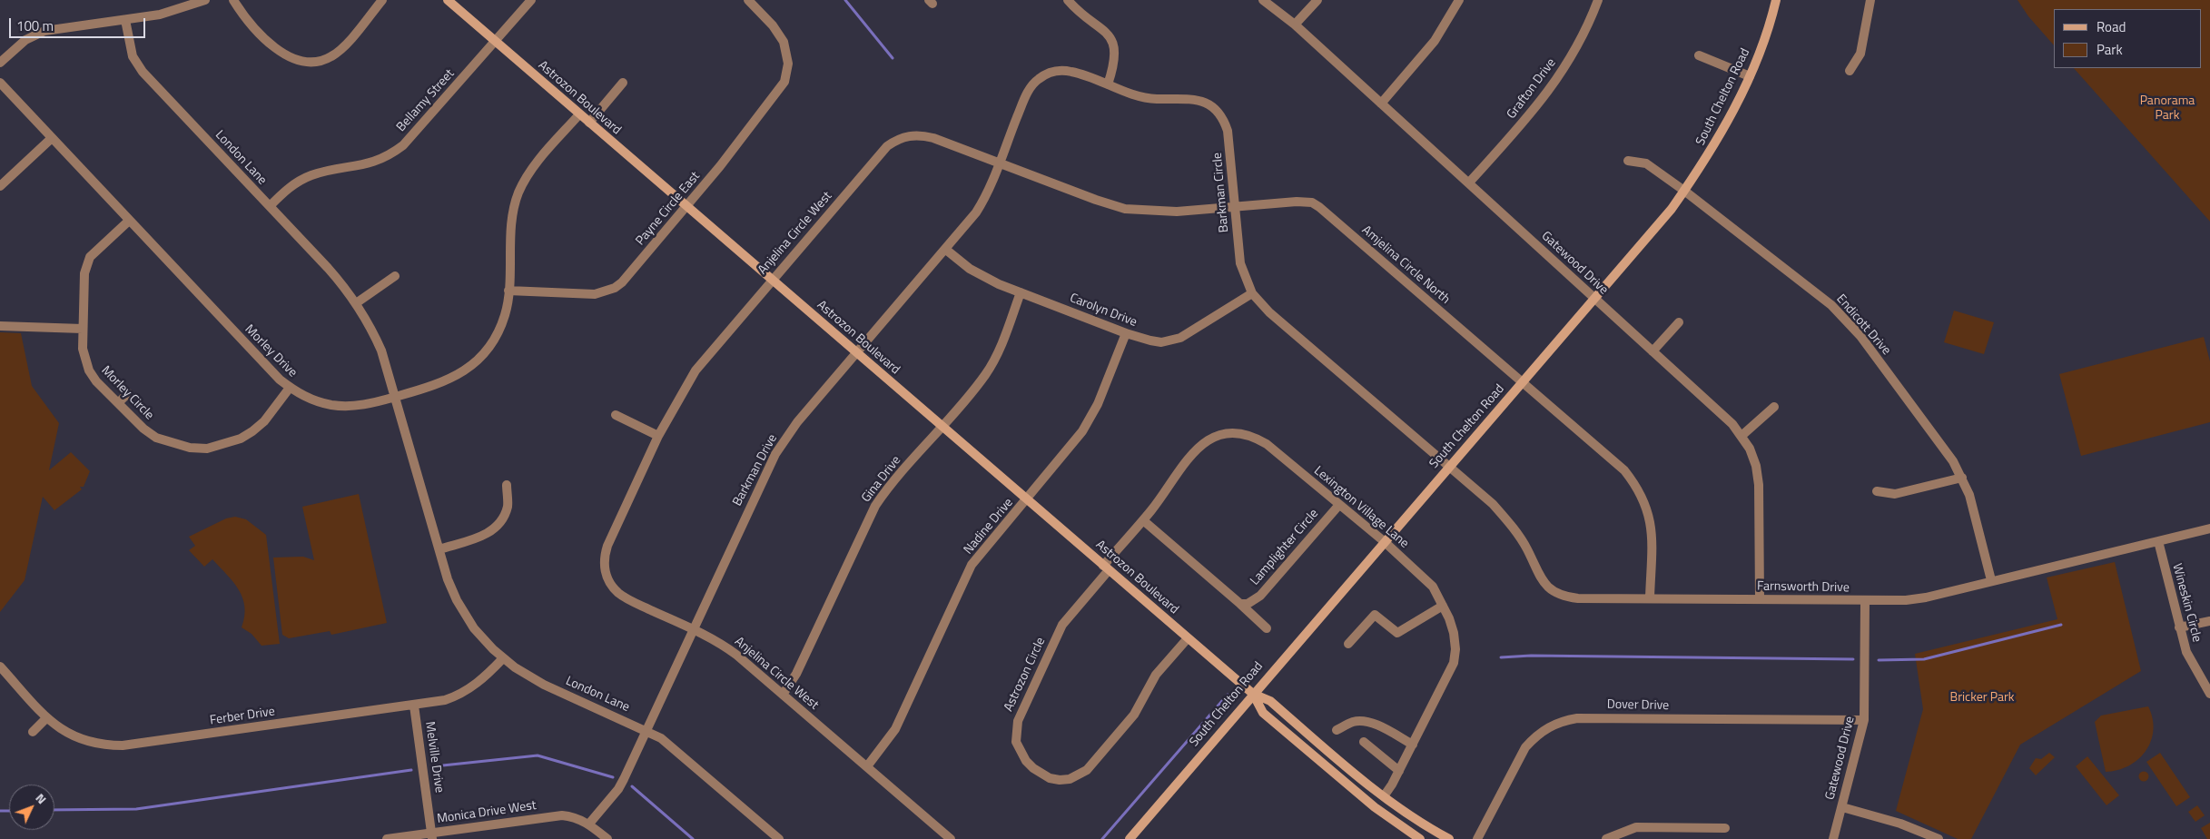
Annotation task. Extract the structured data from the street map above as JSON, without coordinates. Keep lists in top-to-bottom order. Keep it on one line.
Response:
{"streets":{"main road":["South Chelton Road","Astrozon Boulevard"],"street":["Grafton Drive","Bellamy Street","London Lane","Barkman Circle","Payne Circle East","Anjelina Circle West","Gatewood Drive","Amjelina Circle North","Carolyn Drive","Endicott Drive","Morley Drive","Morley Circle","Barkman Drive","Gina Drive","Lexington Village Lane","Nadine Drive","Lamplighter Circle","Farnsworth Drive","Wineskin Circle","Astrozon Circle","Dover Drive","Ferber Drive","Melville Drive","Monica Drive West"]},"crossings":[["Grafton Drive","Gatewood Drive"],["South Chelton Road","Astrozon Boulevard"],["South Chelton Road","Barkman Circle"],["South Chelton Road","Gatewood Drive"],["South Chelton Road","Amjelina Circle North"],["South Chelton Road","Endicott Drive"],["South Chelton Road","Lexington Village Lane"],["South Chelton Road","Farnsworth Drive"],["Astrozon Boulevard","Bellamy Street"],["Astrozon Boulevard","Payne Circle East"],["Astrozon Boulevard","Anjelina Circle West"],["Astrozon Boulevard","Morley Drive"],["Astrozon Boulevard","Barkman Drive"],["Astrozon Boulevard","Gina Drive"],["Astrozon Boulevard","Lexington Village Lane"],["Astrozon Boulevard","Nadine Drive"],["Astrozon Boulevard","Astrozon Circle"],["Bellamy Street","London Lane"],["London Lane","Morley Drive"],["London Lane","Barkman Drive"],["London Lane","Ferber Drive"],["Barkman Circle","Anjelina Circle West"],["Barkman Circle","Amjelina Circle North"],["Barkman Circle","Carolyn Drive"],["Barkman Circle","Barkman Drive"],["Barkman Circle","Farnsworth Drive"],["Payne Circle East","Morley Drive"],["Anjelina Circle West","Amjelina Circle North"],["Anjelina Circle West","Barkman Drive"],["Anjelina Circle West","Gina Drive"],["Anjelina Circle West","Nadine Drive"],["Gatewood Drive","Farnsworth Drive"],["Gatewood Drive","Dover Drive"],["Amjelina Circle North","Barkman Drive"],["Amjelina Circle North","Farnsworth Drive"],["Carolyn Drive","Barkman Drive"],["Carolyn Drive","Gina Drive"],["Carolyn Drive","Nadine Drive"],["Endicott Drive","Farnsworth Drive"],["Morley Drive","Morley Circle"],["Barkman Drive","Monica Drive West"],["Lexington Village Lane","Lamplighter Circle"],["Lexington Village Lane","Astrozon Circle"],["Farnsworth Drive","Wineskin Circle"],["Ferber Drive","Melville Drive"],["Melville Drive","Monica Drive West"]],"parks":["Panorama Park","Bricker Park"],"legend":["Road","Park"],"scale_bar":"100 m","north":"top right"}
